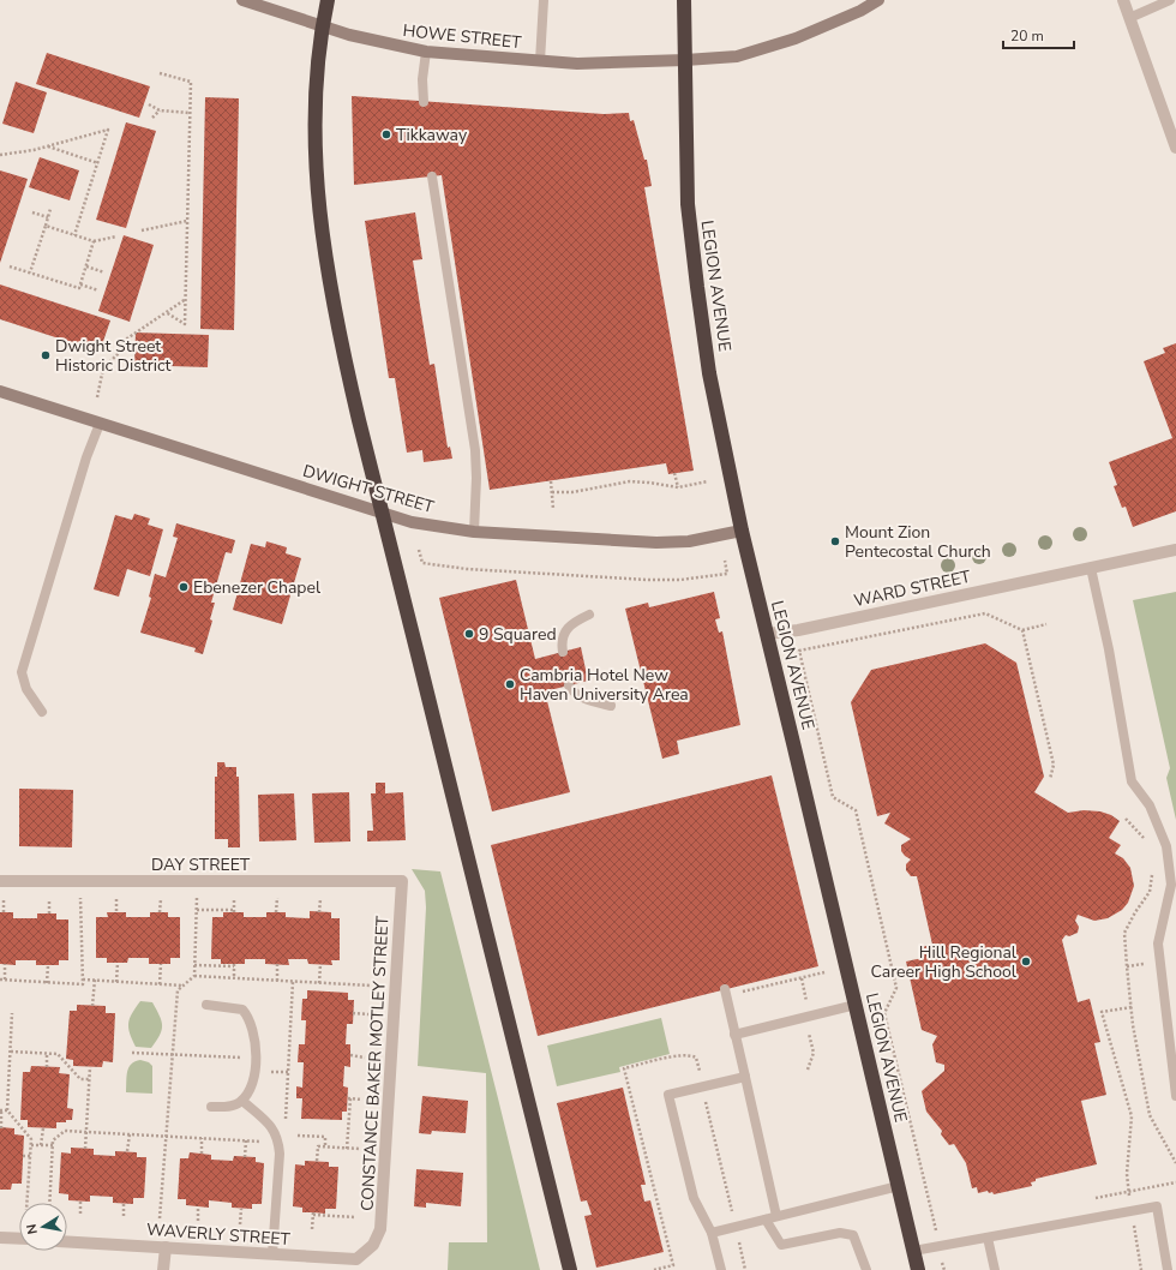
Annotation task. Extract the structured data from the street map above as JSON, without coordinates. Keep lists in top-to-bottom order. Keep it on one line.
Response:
{"streets":{"highway":["LEGION AVENUE"],"main road":["HOWE STREET","DWIGHT STREET"],"street":["WARD STREET","DAY STREET","CONSTANCE BAKER MOTLEY STREET","WAVERLY STREET"]},"crossings":[["HOWE STREET","LEGION AVENUE"],["LEGION AVENUE","DWIGHT STREET"],["LEGION AVENUE","WARD STREET"],["DAY STREET","CONSTANCE BAKER MOTLEY STREET"],["CONSTANCE BAKER MOTLEY STREET","WAVERLY STREET"]],"places":["Tikkaway","Dwight Street Historic District","Mount Zion Pentecostal Church","Ebenezer Chapel","9 Squared","Cambria Hotel New Haven University Area","Hill Regional Career High School"],"scale_bar":"20 m","north":"left"}
